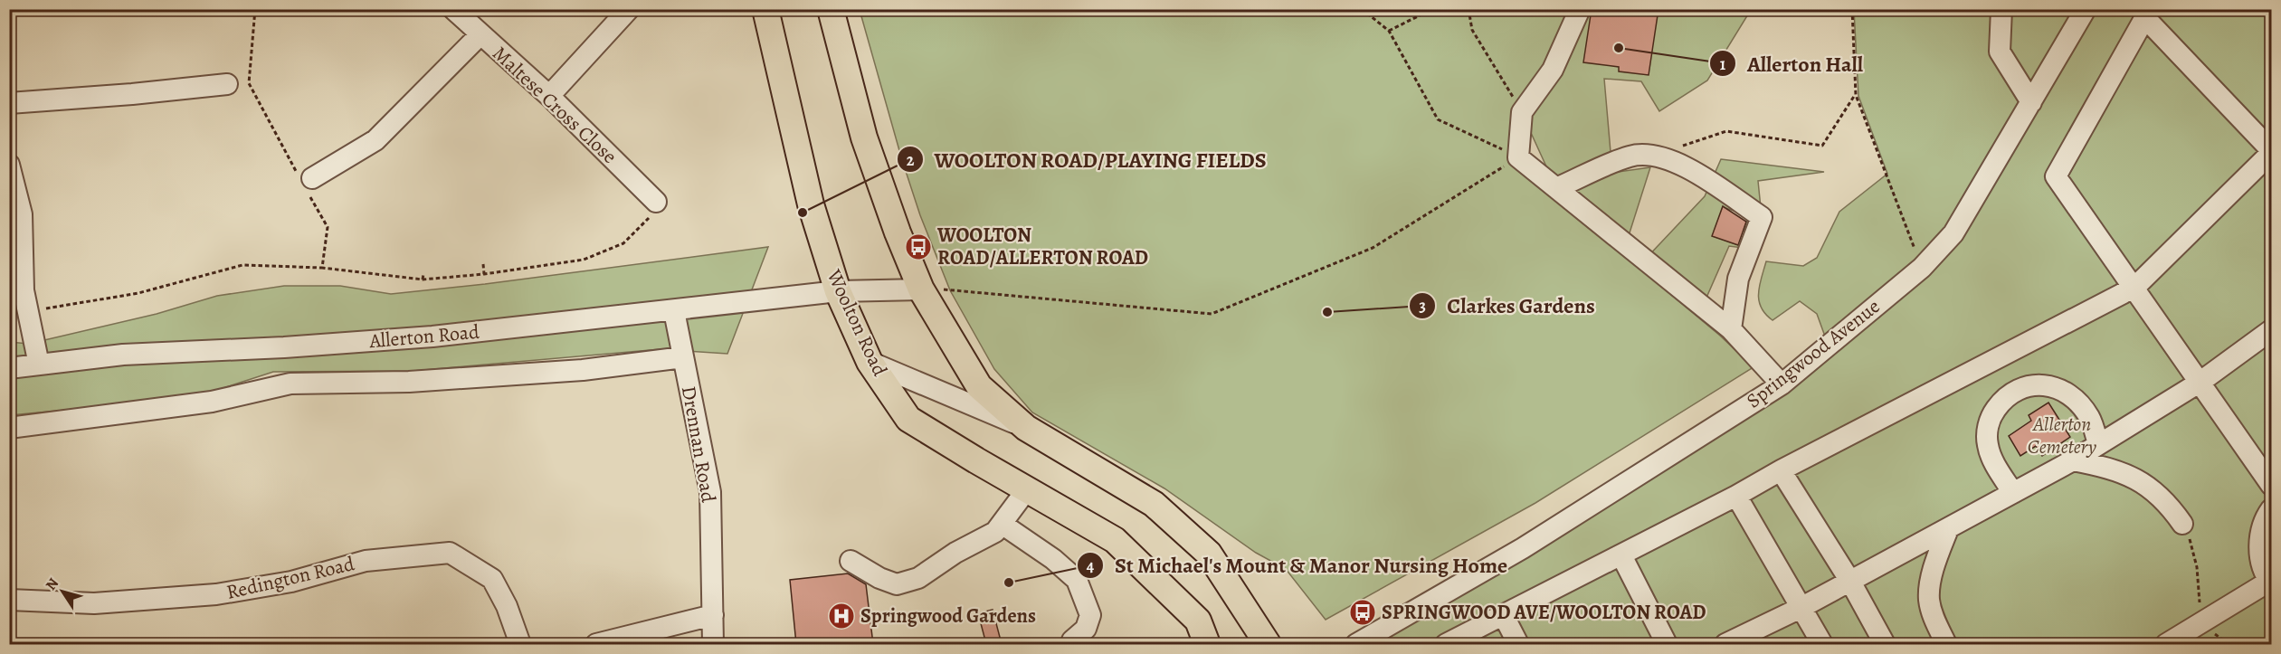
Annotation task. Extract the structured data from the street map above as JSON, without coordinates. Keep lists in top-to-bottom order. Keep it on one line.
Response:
{"streets":{"main road":["Woolton Road"],"street":["Maltese Cross Close","Allerton Road","Springwood Avenue","Drennan Road","Redington Road"]},"crossings":[["Woolton Road","Allerton Road"],["Allerton Road","Drennan Road"]],"parks":["Allerton Cemetery"],"places":{"other":["Allerton Hall","WOOLTON ROAD/PLAYING FIELDS","Clarkes Gardens","St Michael's Mount & Manor Nursing Home"],"bus stop":["WOOLTON ROAD/ALLERTON ROAD","SPRINGWOOD AVE/WOOLTON ROAD"],"hospital":["Springwood Gardens"]},"north":"top left"}
